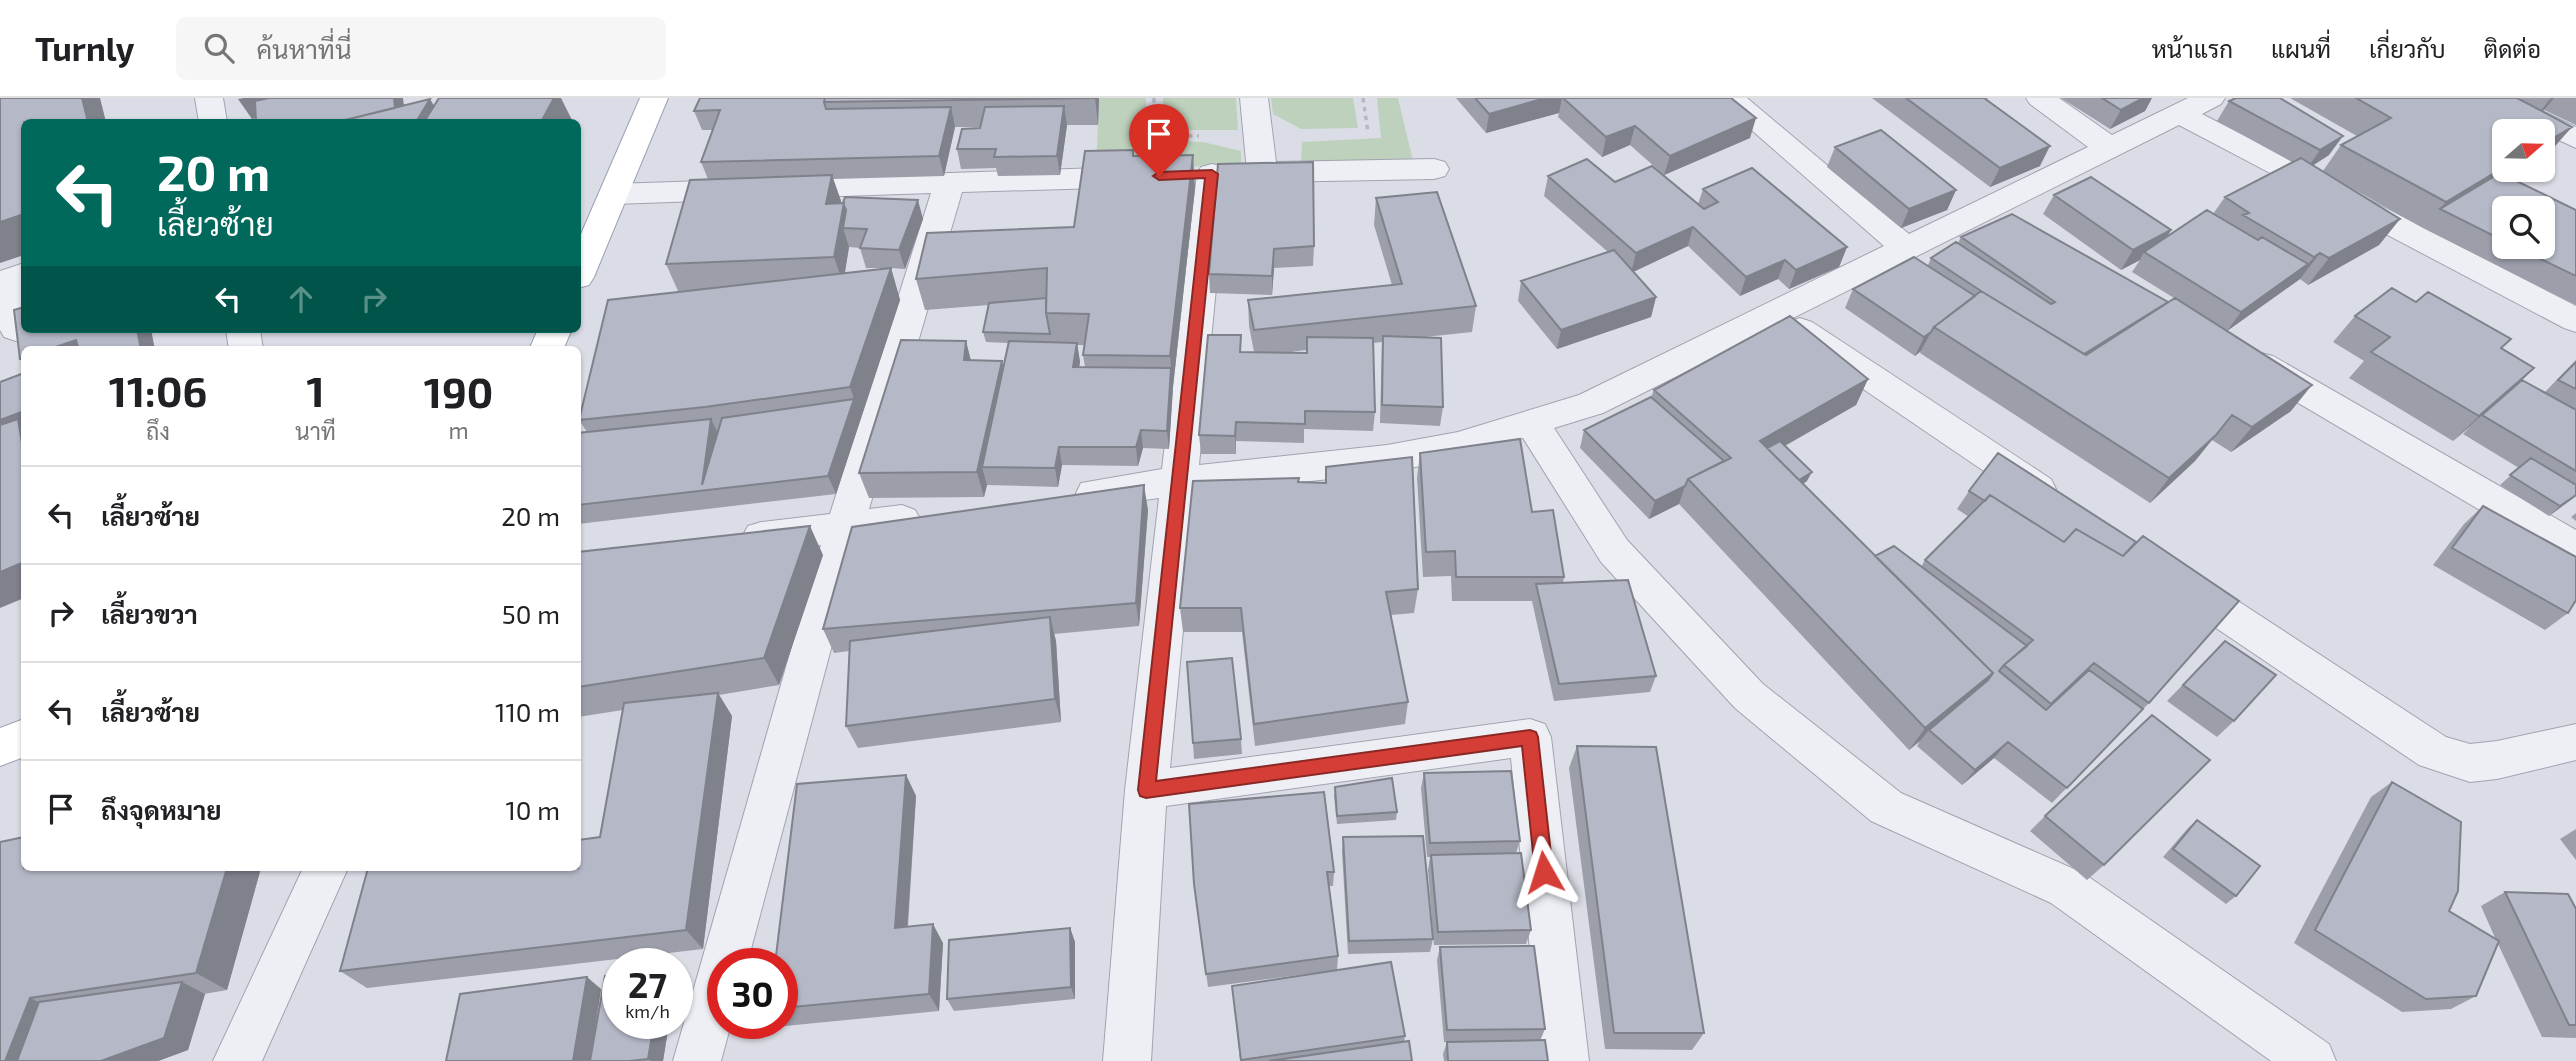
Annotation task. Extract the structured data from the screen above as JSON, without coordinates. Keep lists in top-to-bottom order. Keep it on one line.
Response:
{"north":"right","page":{"header":"Turnly","search":"ค้นหาที่นี่","nav":["หน้าแรก","แผนที่","เกี่ยวกับ","ติดต่อ"],"turn":["20 m","เลี้ยวซ้าย"],"eta":["11:06","ถึง","1","นาที","190","m"],"list":[{"name":"เลี้ยวซ้าย","value":"20 m"},{"name":"เลี้ยวขวา","value":"50 m"},{"name":"เลี้ยวซ้าย","value":"110 m"},{"name":"ถึงจุดหมาย","value":"10 m"}],"speed":"27 km/h","limit":"30"}}
